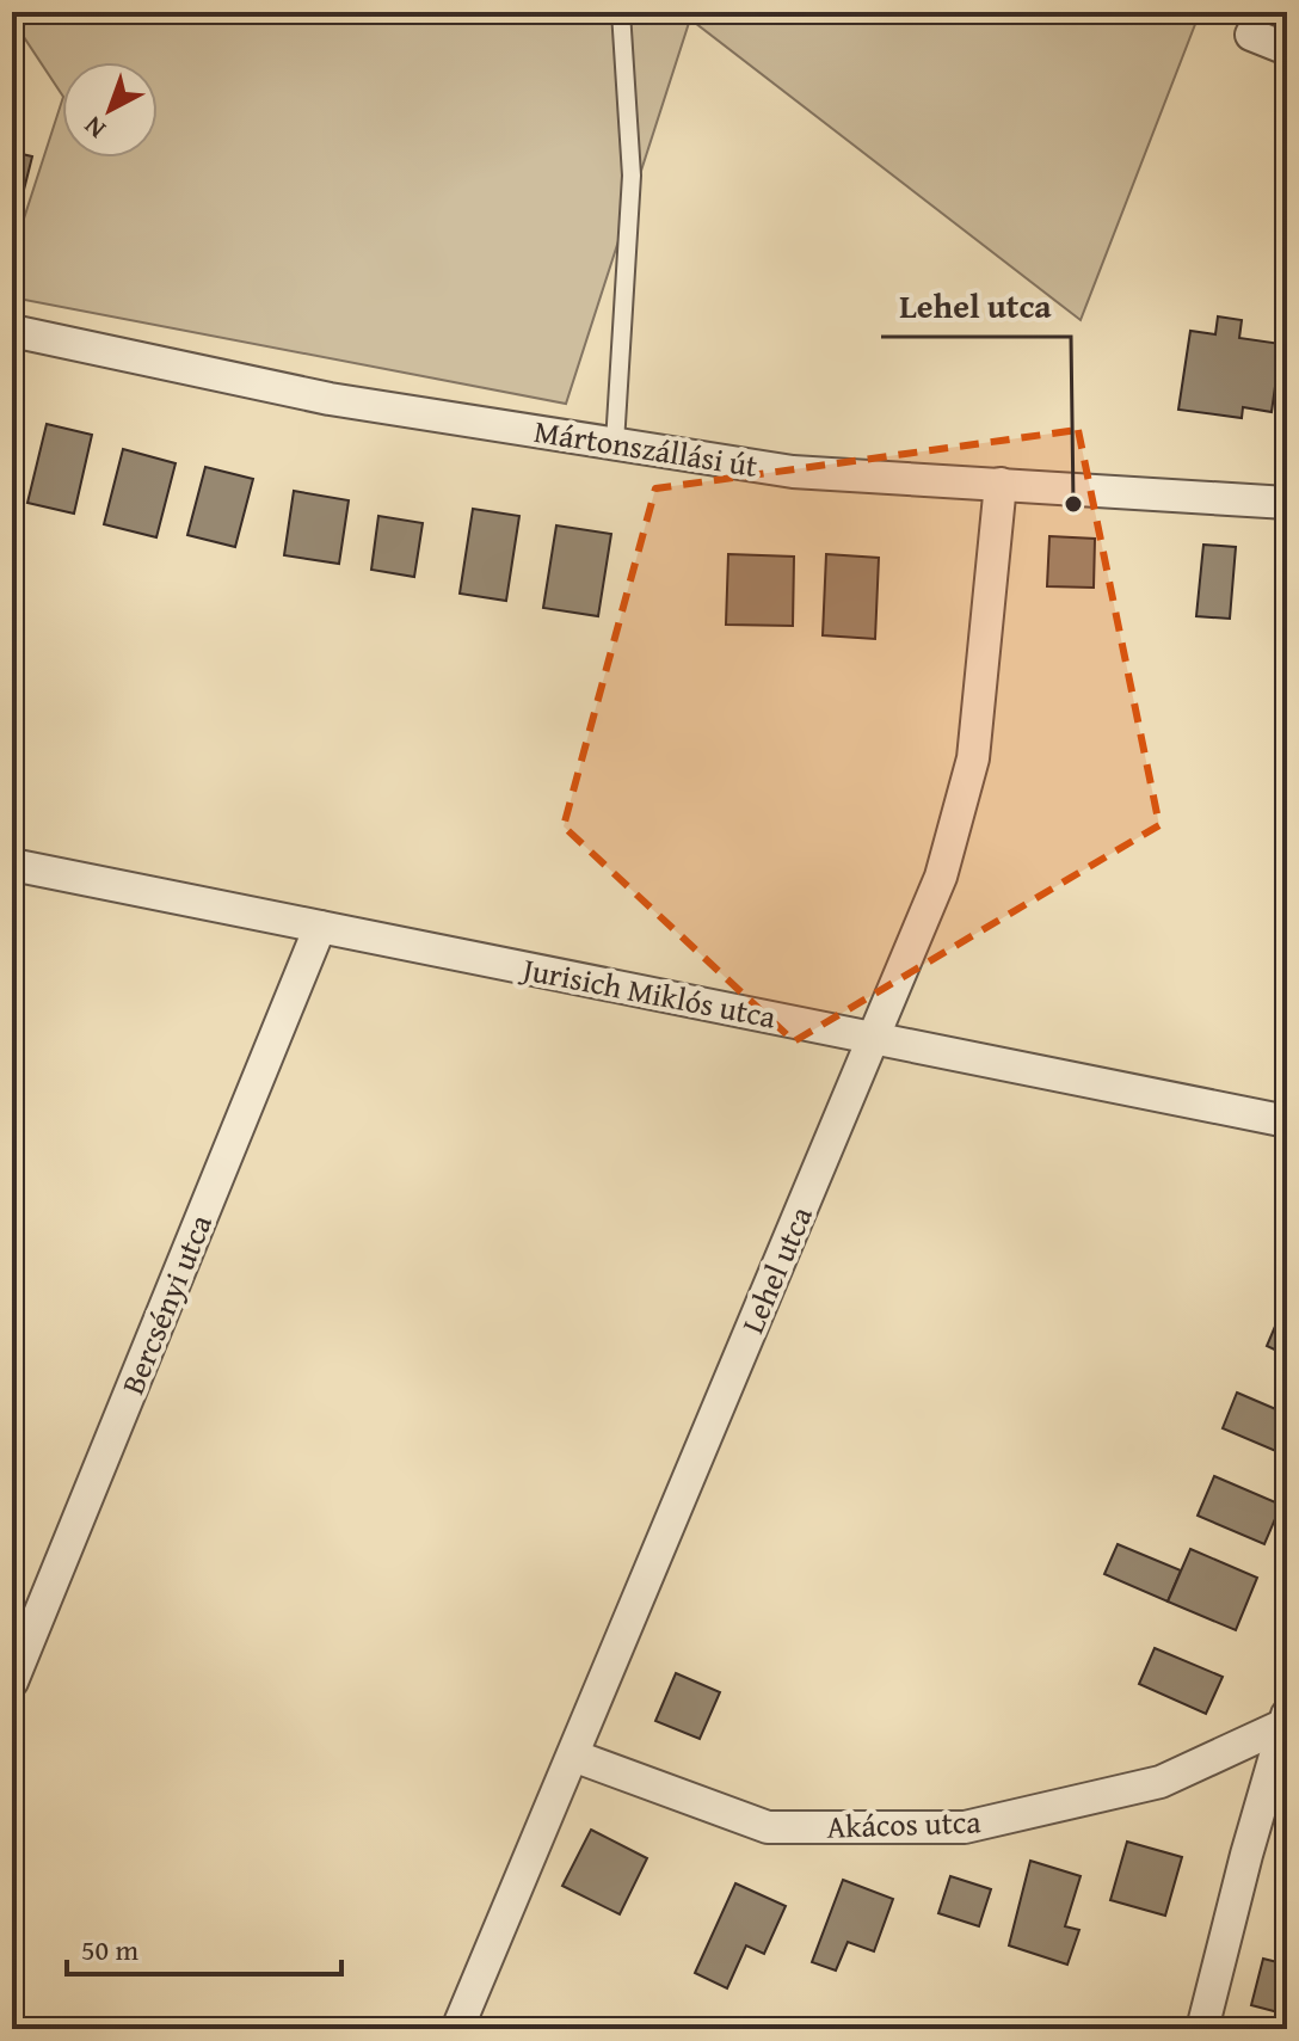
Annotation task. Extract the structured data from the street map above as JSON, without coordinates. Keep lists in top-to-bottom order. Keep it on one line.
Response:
{"streets":{"street":["Mártonszállási út","Jurisich Miklós utca","Lehel utca","Bercsényi utca","Akácos utca"]},"crossings":[["Mártonszállási út","Lehel utca"],["Jurisich Miklós utca","Lehel utca"],["Jurisich Miklós utca","Bercsényi utca"],["Lehel utca","Akácos utca"]],"places":["Lehel utca"],"scale_bar":"50 m","north":"bottom left"}
